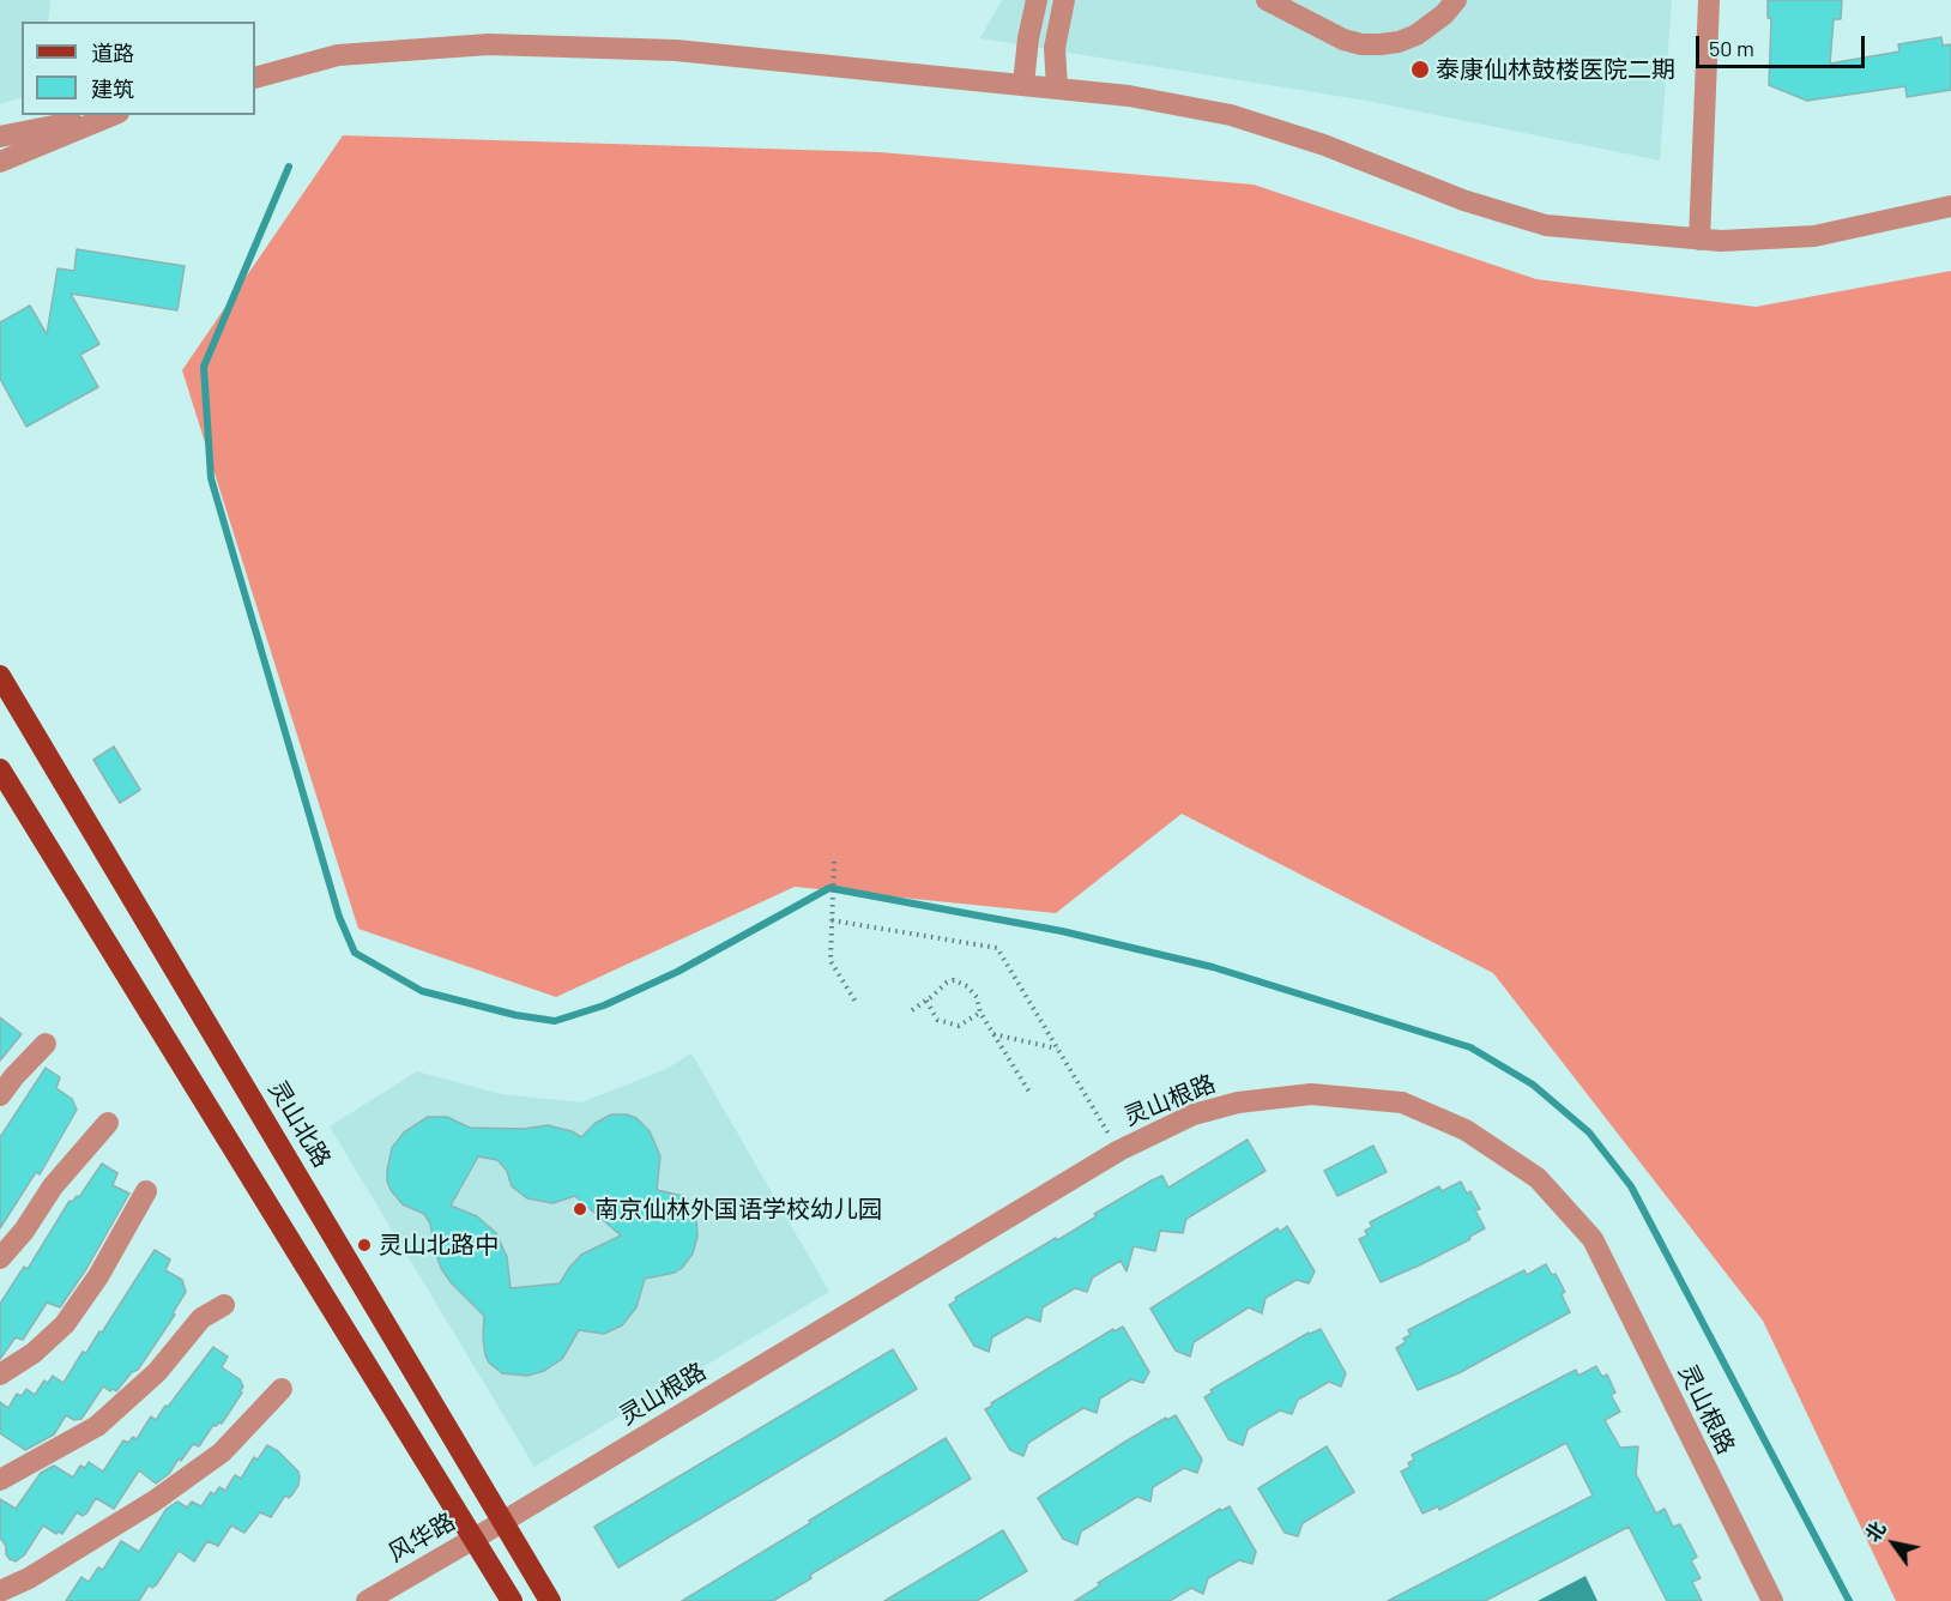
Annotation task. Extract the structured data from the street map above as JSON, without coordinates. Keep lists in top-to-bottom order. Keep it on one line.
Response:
{"streets":{"main road":["灵山北路"],"street":["灵山根路","风华路"]},"crossings":[["灵山根路","灵山北路"],["灵山根路","风华路"],["灵山北路","风华路"]],"places":["泰康仙林鼓楼医院二期","南京仙林外国语学校幼儿园","灵山北路中"],"legend":["道路","建筑"],"scale_bar":"50 m","north":"top left"}
